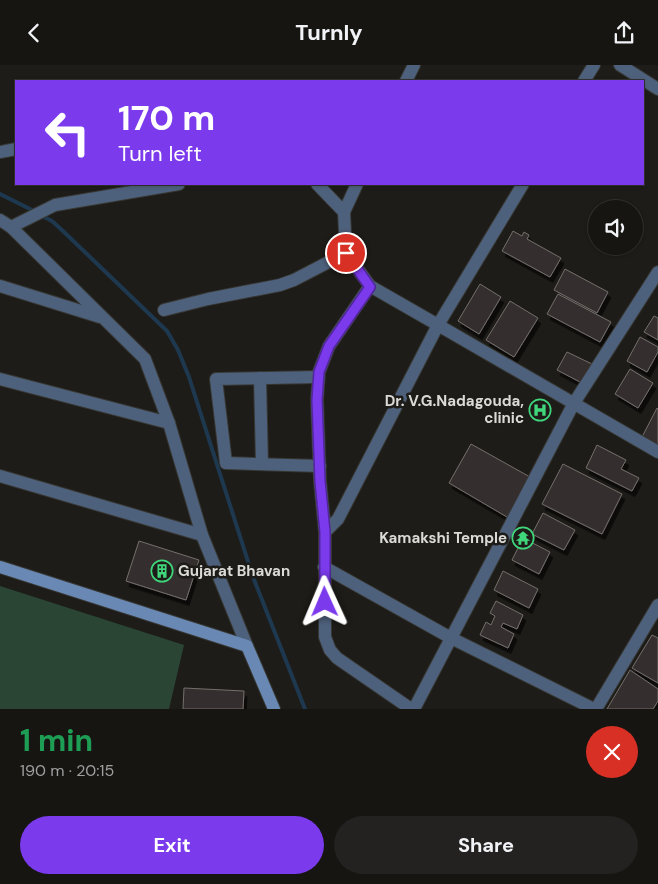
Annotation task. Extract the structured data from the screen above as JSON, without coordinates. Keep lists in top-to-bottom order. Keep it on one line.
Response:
{"places":{"hospital":["Dr. V.G.Nadagouda, clinic"],"temple":["Kamakshi Temple"],"building":["Gujarat Bhavan"]},"page":{"header":"Turnly","turn":["170 m","Turn left"],"heading":["1 min","190 m · 20:15"],"buttons":["Exit","Share"]}}
